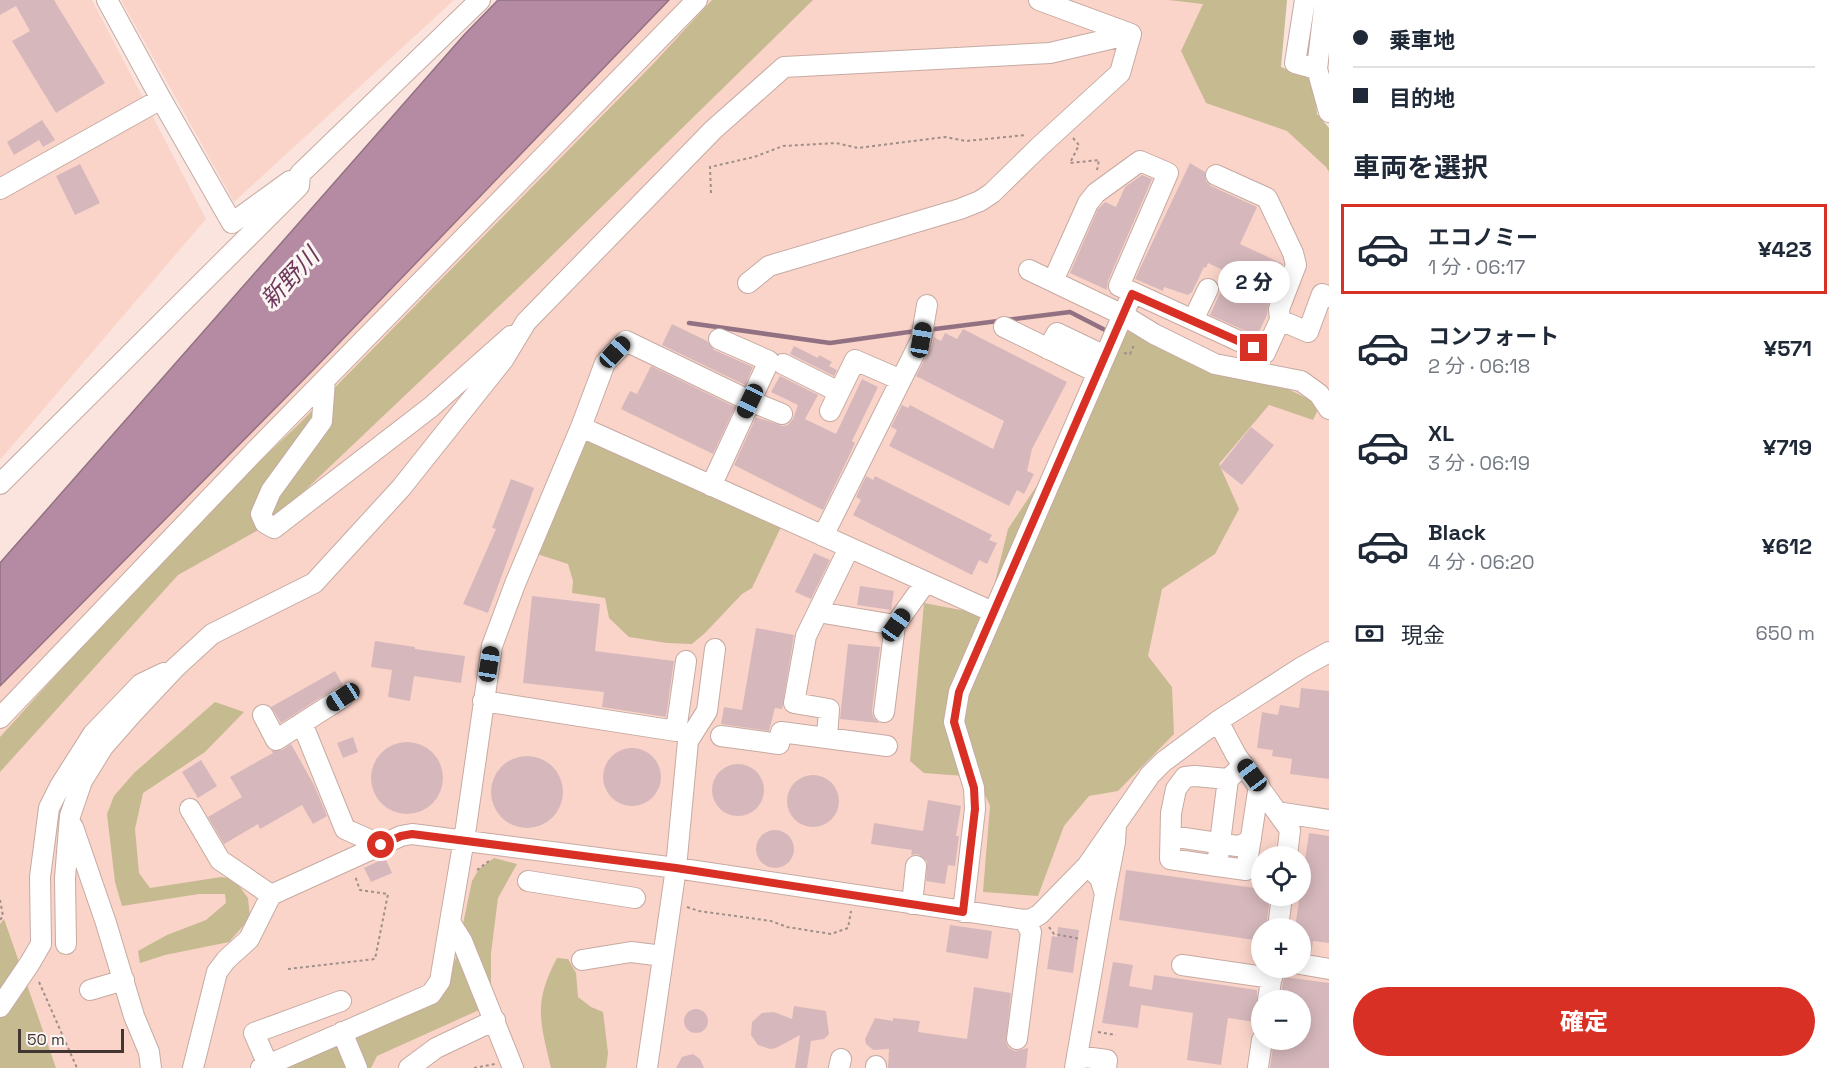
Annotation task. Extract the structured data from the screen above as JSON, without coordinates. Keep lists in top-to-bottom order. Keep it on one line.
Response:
{"water":["新野川"],"scale_bar":"50 m","page":{"banner":["乗車地","目的地"],"heading":"車両を選択","list":[{"name":"エコノミー","note":"1 分 · 06:17","value":"¥423"},{"name":"コンフォート","note":"2 分 · 06:18","value":"¥571"},{"name":"XL","note":"3 分 · 06:19","value":"¥719"},{"name":"Black","note":"4 分 · 06:20","value":"¥612"}],"bubble":"2 分","pay":["現金","650 m"],"map_buttons":["+","−"],"buttons":"確定","scale":"50 m"}}
